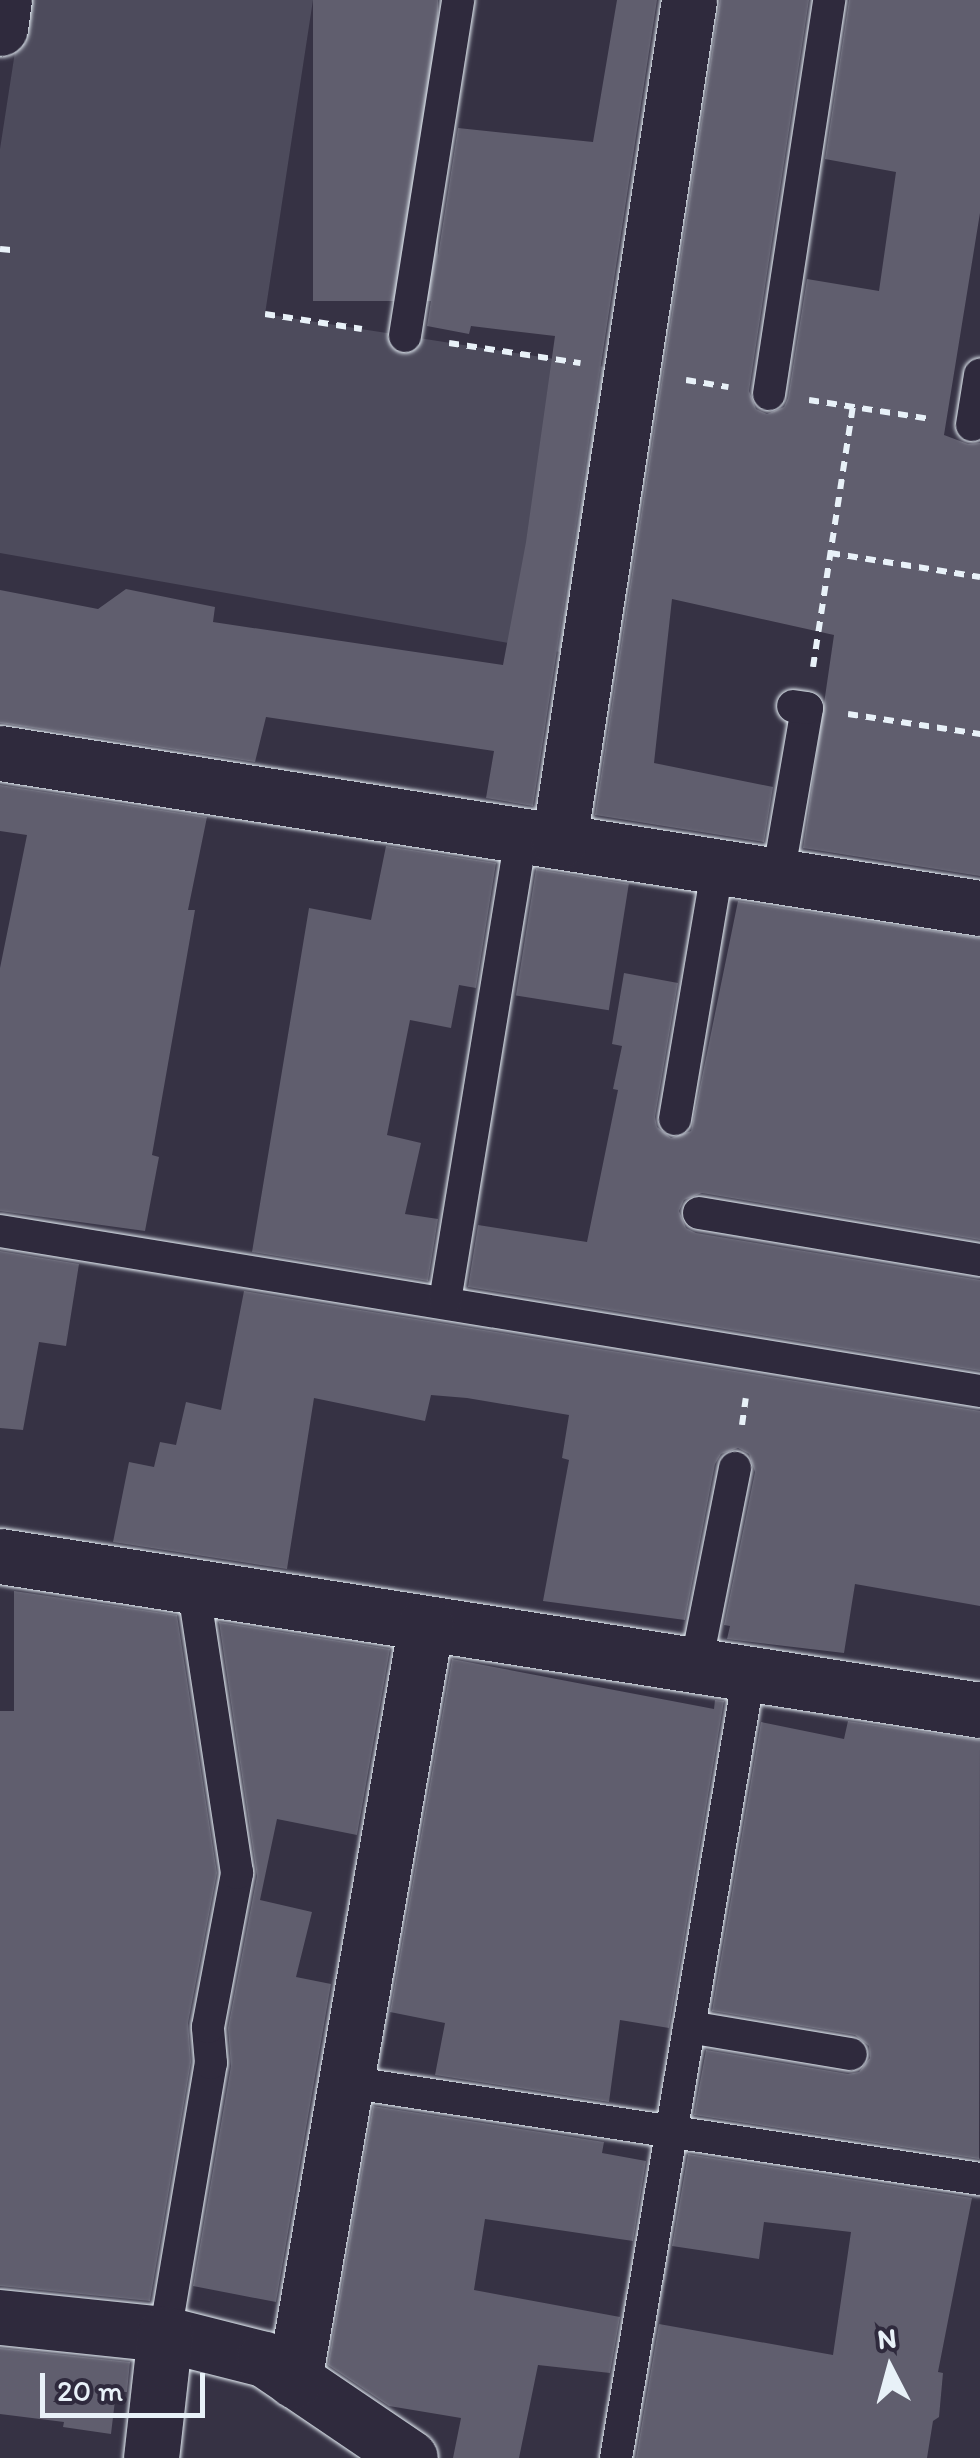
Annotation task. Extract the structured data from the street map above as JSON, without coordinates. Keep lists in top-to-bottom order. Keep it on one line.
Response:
{"scale_bar":"20 m","north":"top"}
